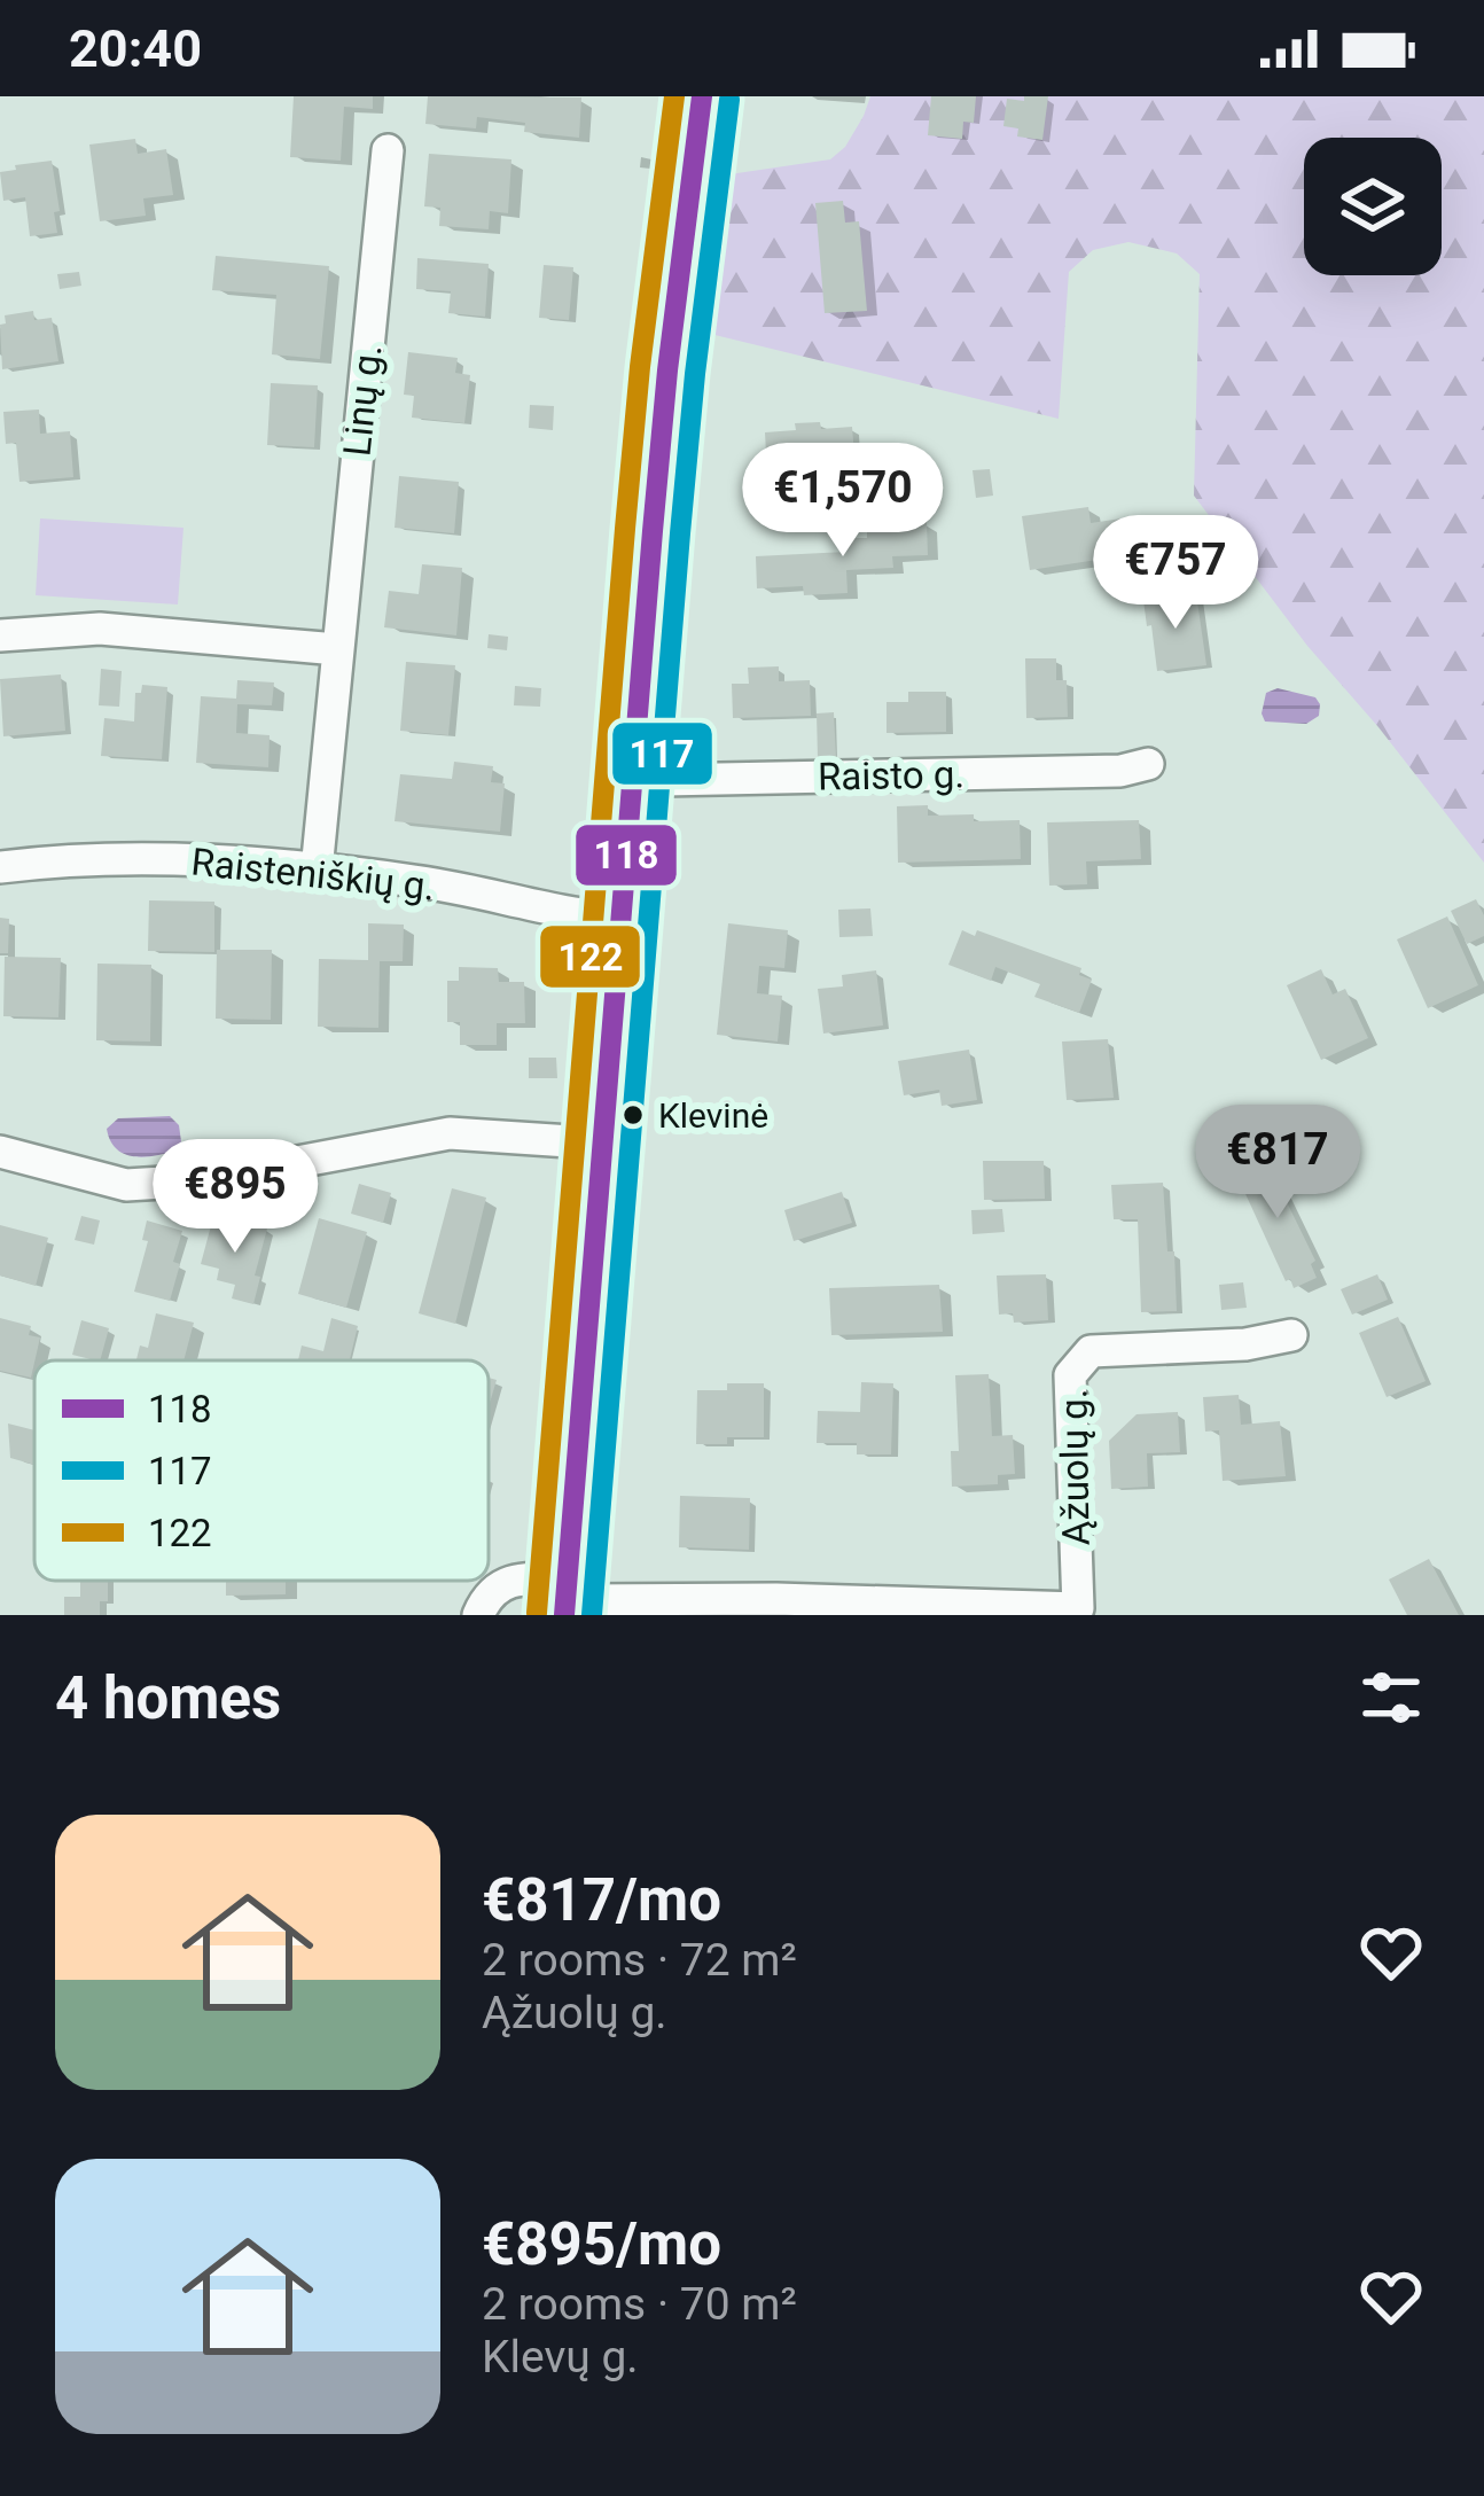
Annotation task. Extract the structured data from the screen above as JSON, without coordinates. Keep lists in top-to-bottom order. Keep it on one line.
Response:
{"streets":{"street":["Linų g.","Raisto g.","Raisteniškių g.","Ąžuolų g."]},"crossings":[["Linų g.","Raisteniškių g."]],"places":["Klevinė"],"lines":["transit line 118","transit line 122","transit line 117"],"legend":["118","117","122"],"page":{"status":"20:40","price":["€1,570","€757","€817","€895"],"heading":"4 homes","list":[{"name":"€817/mo","note":"2 rooms · 72 m² · Ąžuolų g."},{"name":"€895/mo","note":"2 rooms · 70 m² · Klevų g."}]}}
